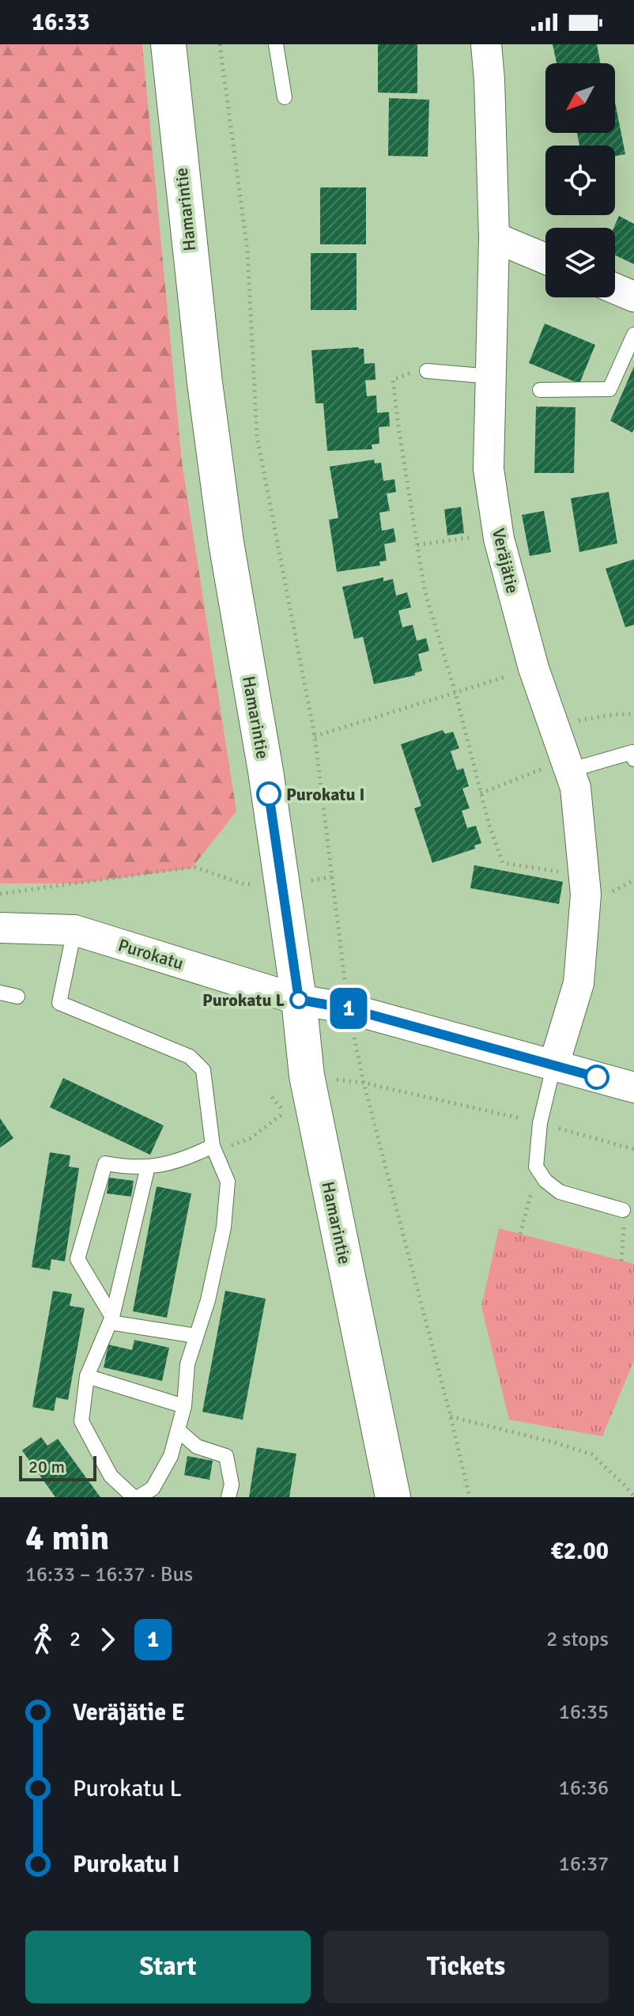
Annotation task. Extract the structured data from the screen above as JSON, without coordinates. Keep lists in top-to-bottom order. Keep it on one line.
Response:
{"streets":{"street":["Hamarintie","Veräjätie","Purokatu"]},"crossings":[["Hamarintie","Purokatu"],["Veräjätie","Purokatu"]],"places":["Purokatu I","Purokatu L"],"lines":["bus line 1"],"scale_bar":"20 m","north":"bottom left","page":{"status":"16:33","on_map":"1","scale":"20 m","heading":["4 min","16:33 – 16:37 · Bus","€2.00"],"legs":["2","1","2 stops"],"list":[{"name":"Veräjätie E","value":"16:35"},{"name":"Purokatu L","value":"16:36"},{"name":"Purokatu I","value":"16:37"}],"buttons":["Start","Tickets"]}}
